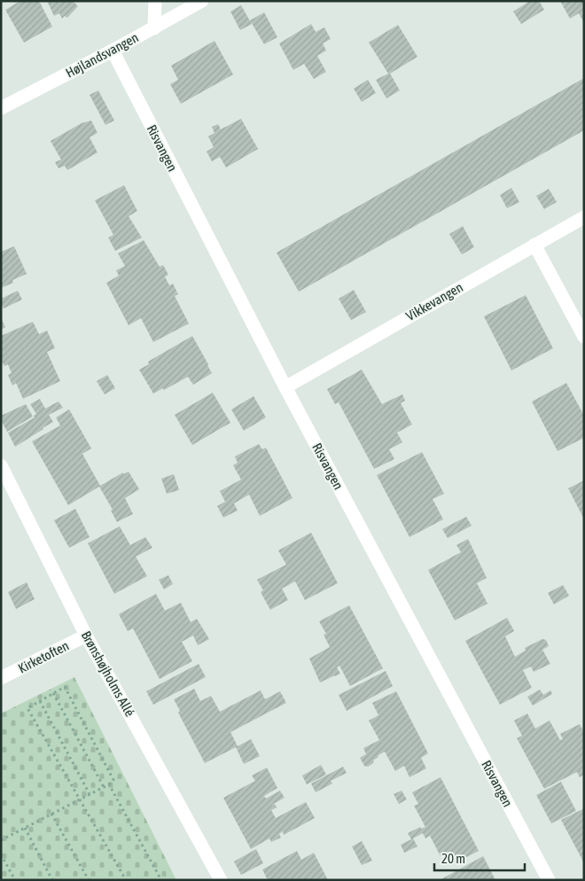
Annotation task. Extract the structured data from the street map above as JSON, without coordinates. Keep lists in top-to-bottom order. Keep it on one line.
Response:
{"streets":{"street":["Højlandsvangen","Risvangen","Vikkevangen","Kirketoften","Brønshøjholms Allé"]},"crossings":[["Højlandsvangen","Risvangen"],["Risvangen","Vikkevangen"],["Kirketoften","Brønshøjholms Allé"]],"scale_bar":"20 m"}
